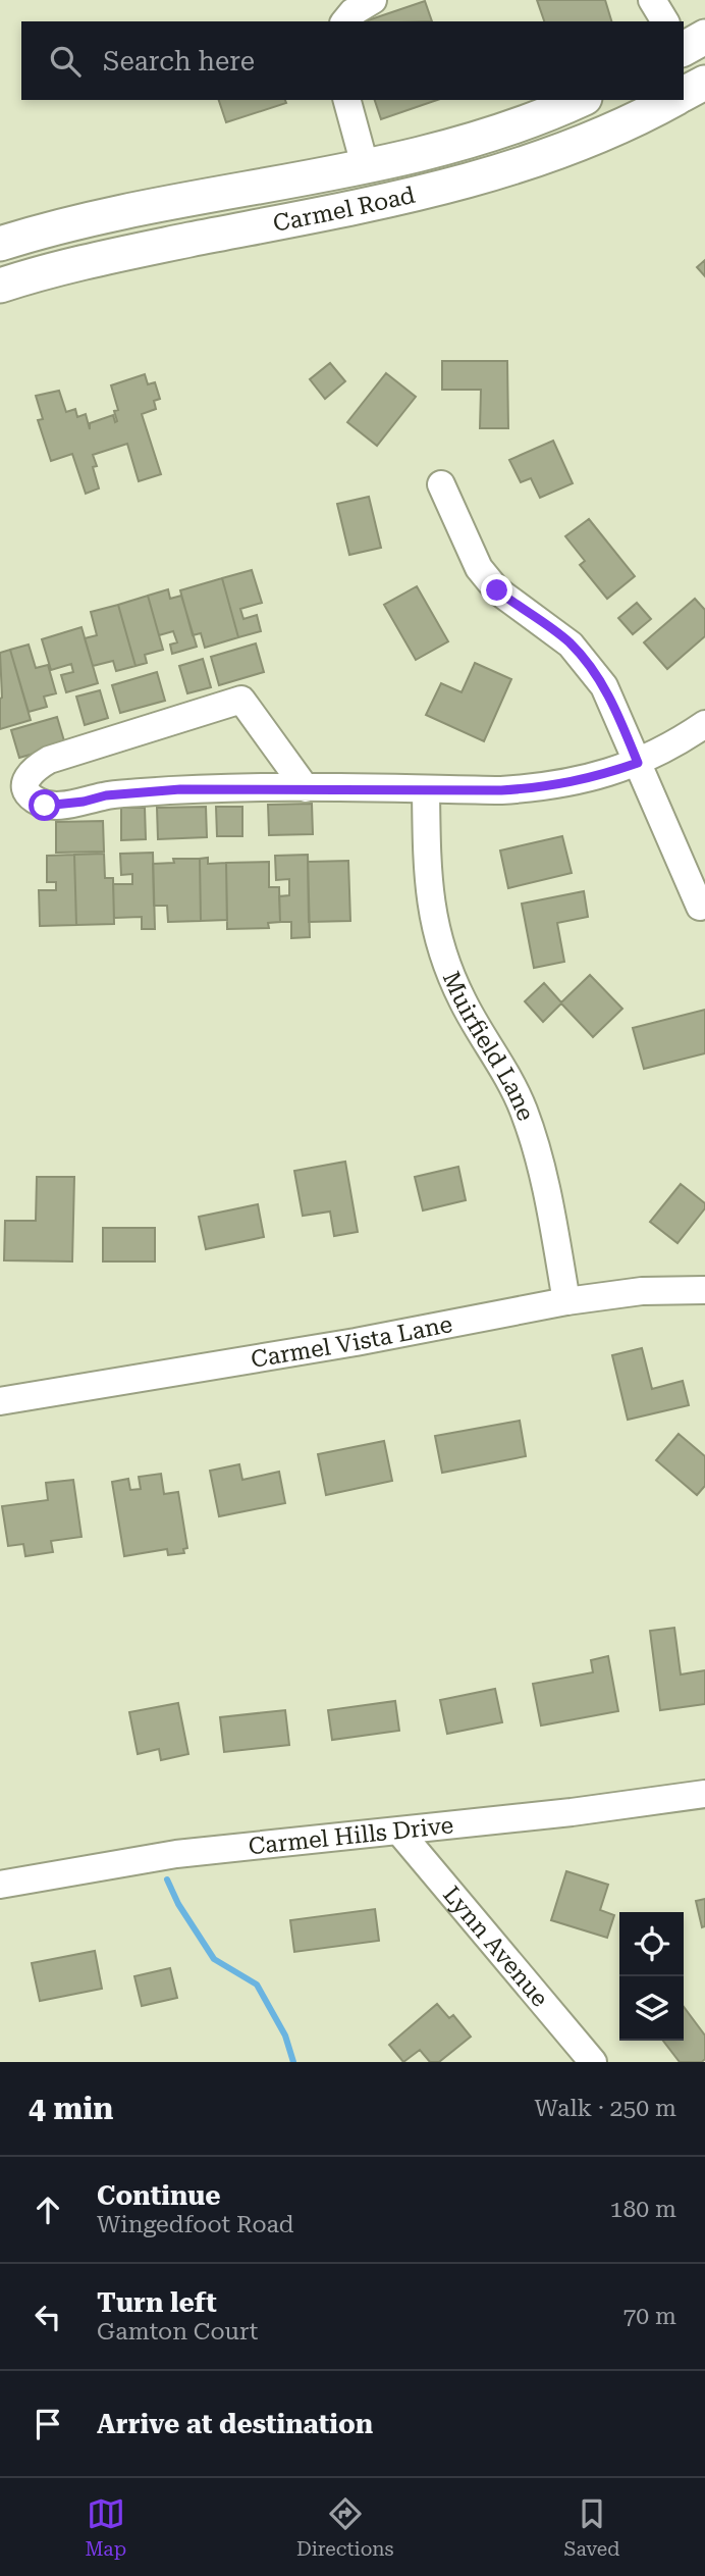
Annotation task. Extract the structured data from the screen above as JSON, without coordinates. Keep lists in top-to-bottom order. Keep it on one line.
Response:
{"streets":{"main road":["Carmel Road"],"street":["Muirfield Lane","Carmel Vista Lane","Carmel Hills Drive","Lynn Avenue"]},"crossings":[["Muirfield Lane","Carmel Vista Lane"],["Carmel Hills Drive","Lynn Avenue"]],"page":{"search":"Search here","heading":["4 min","Walk · 250 m"],"list":[["Continue","Wingedfoot Road","180 m"],["Turn left","Gamton Court","70 m"],"Arrive at destination"],"nav":["Map","Directions","Saved"]}}
